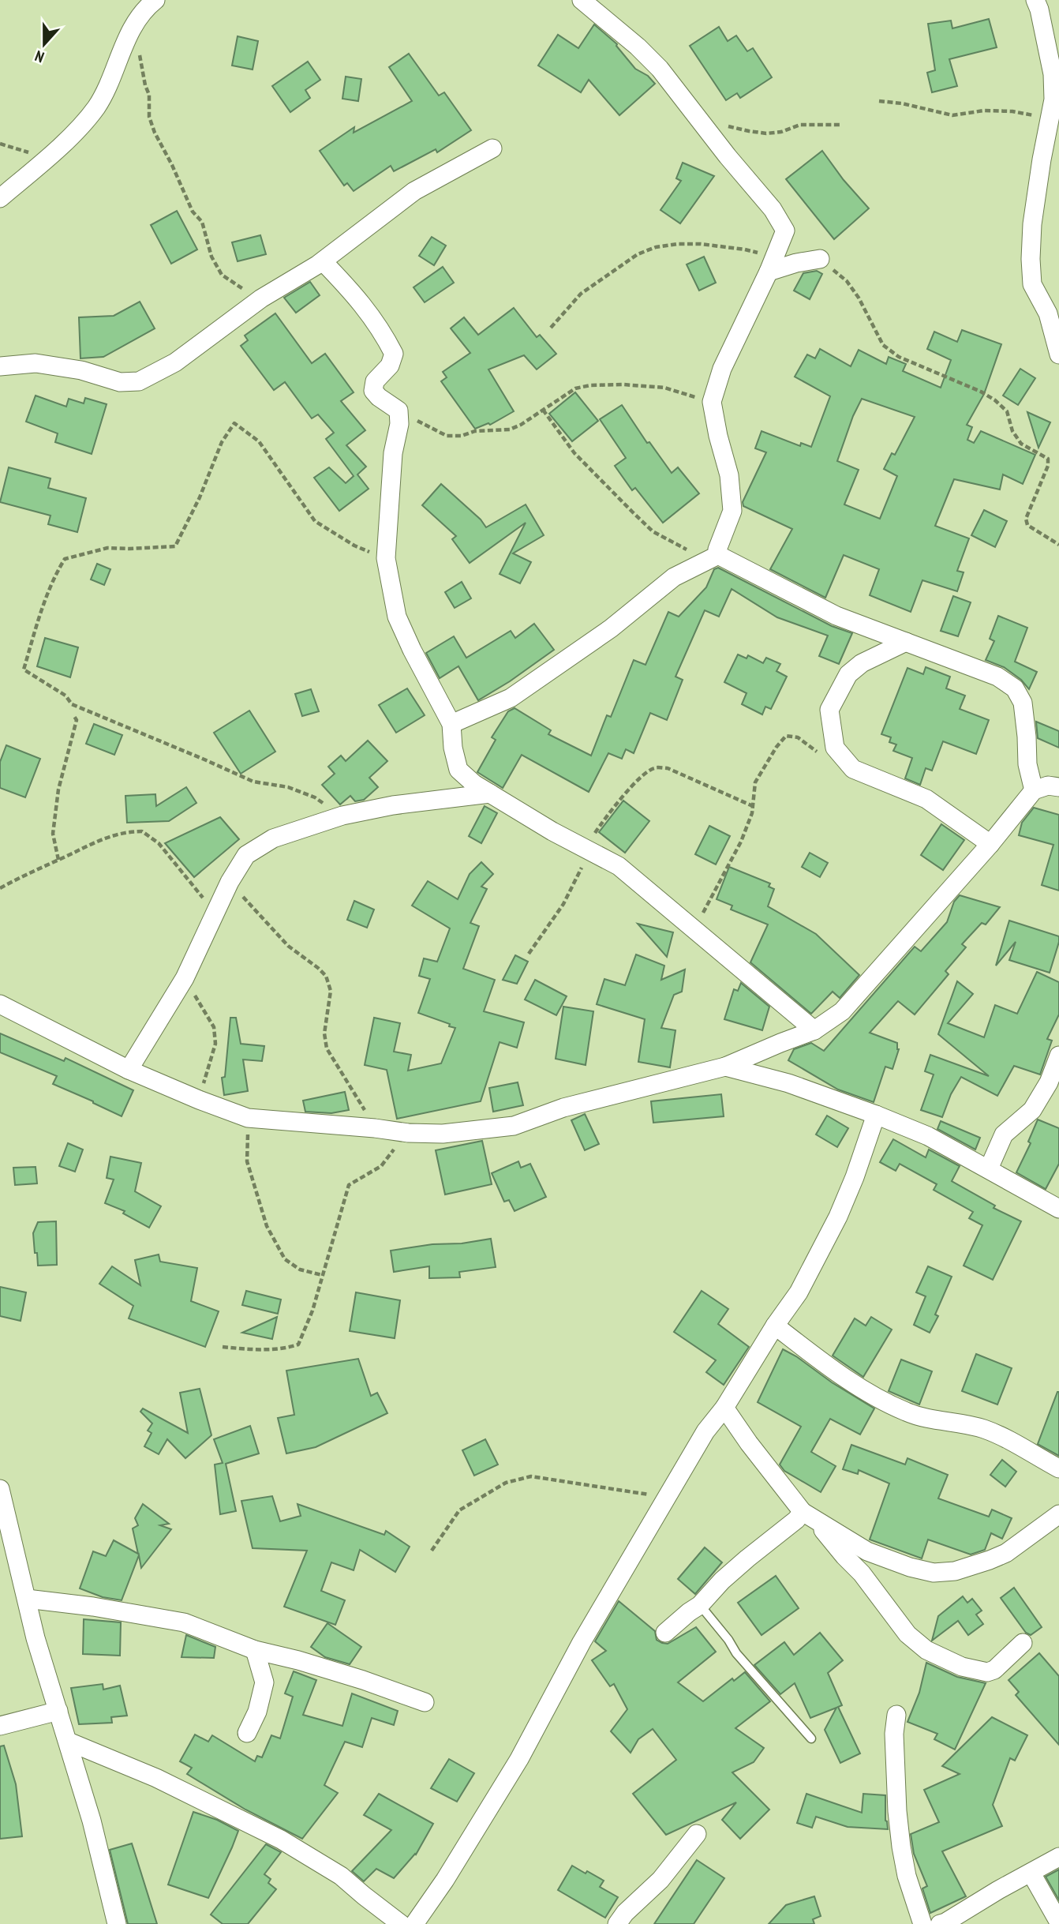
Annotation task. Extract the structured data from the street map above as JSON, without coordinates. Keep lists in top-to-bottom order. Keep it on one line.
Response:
{"north":"bottom"}
